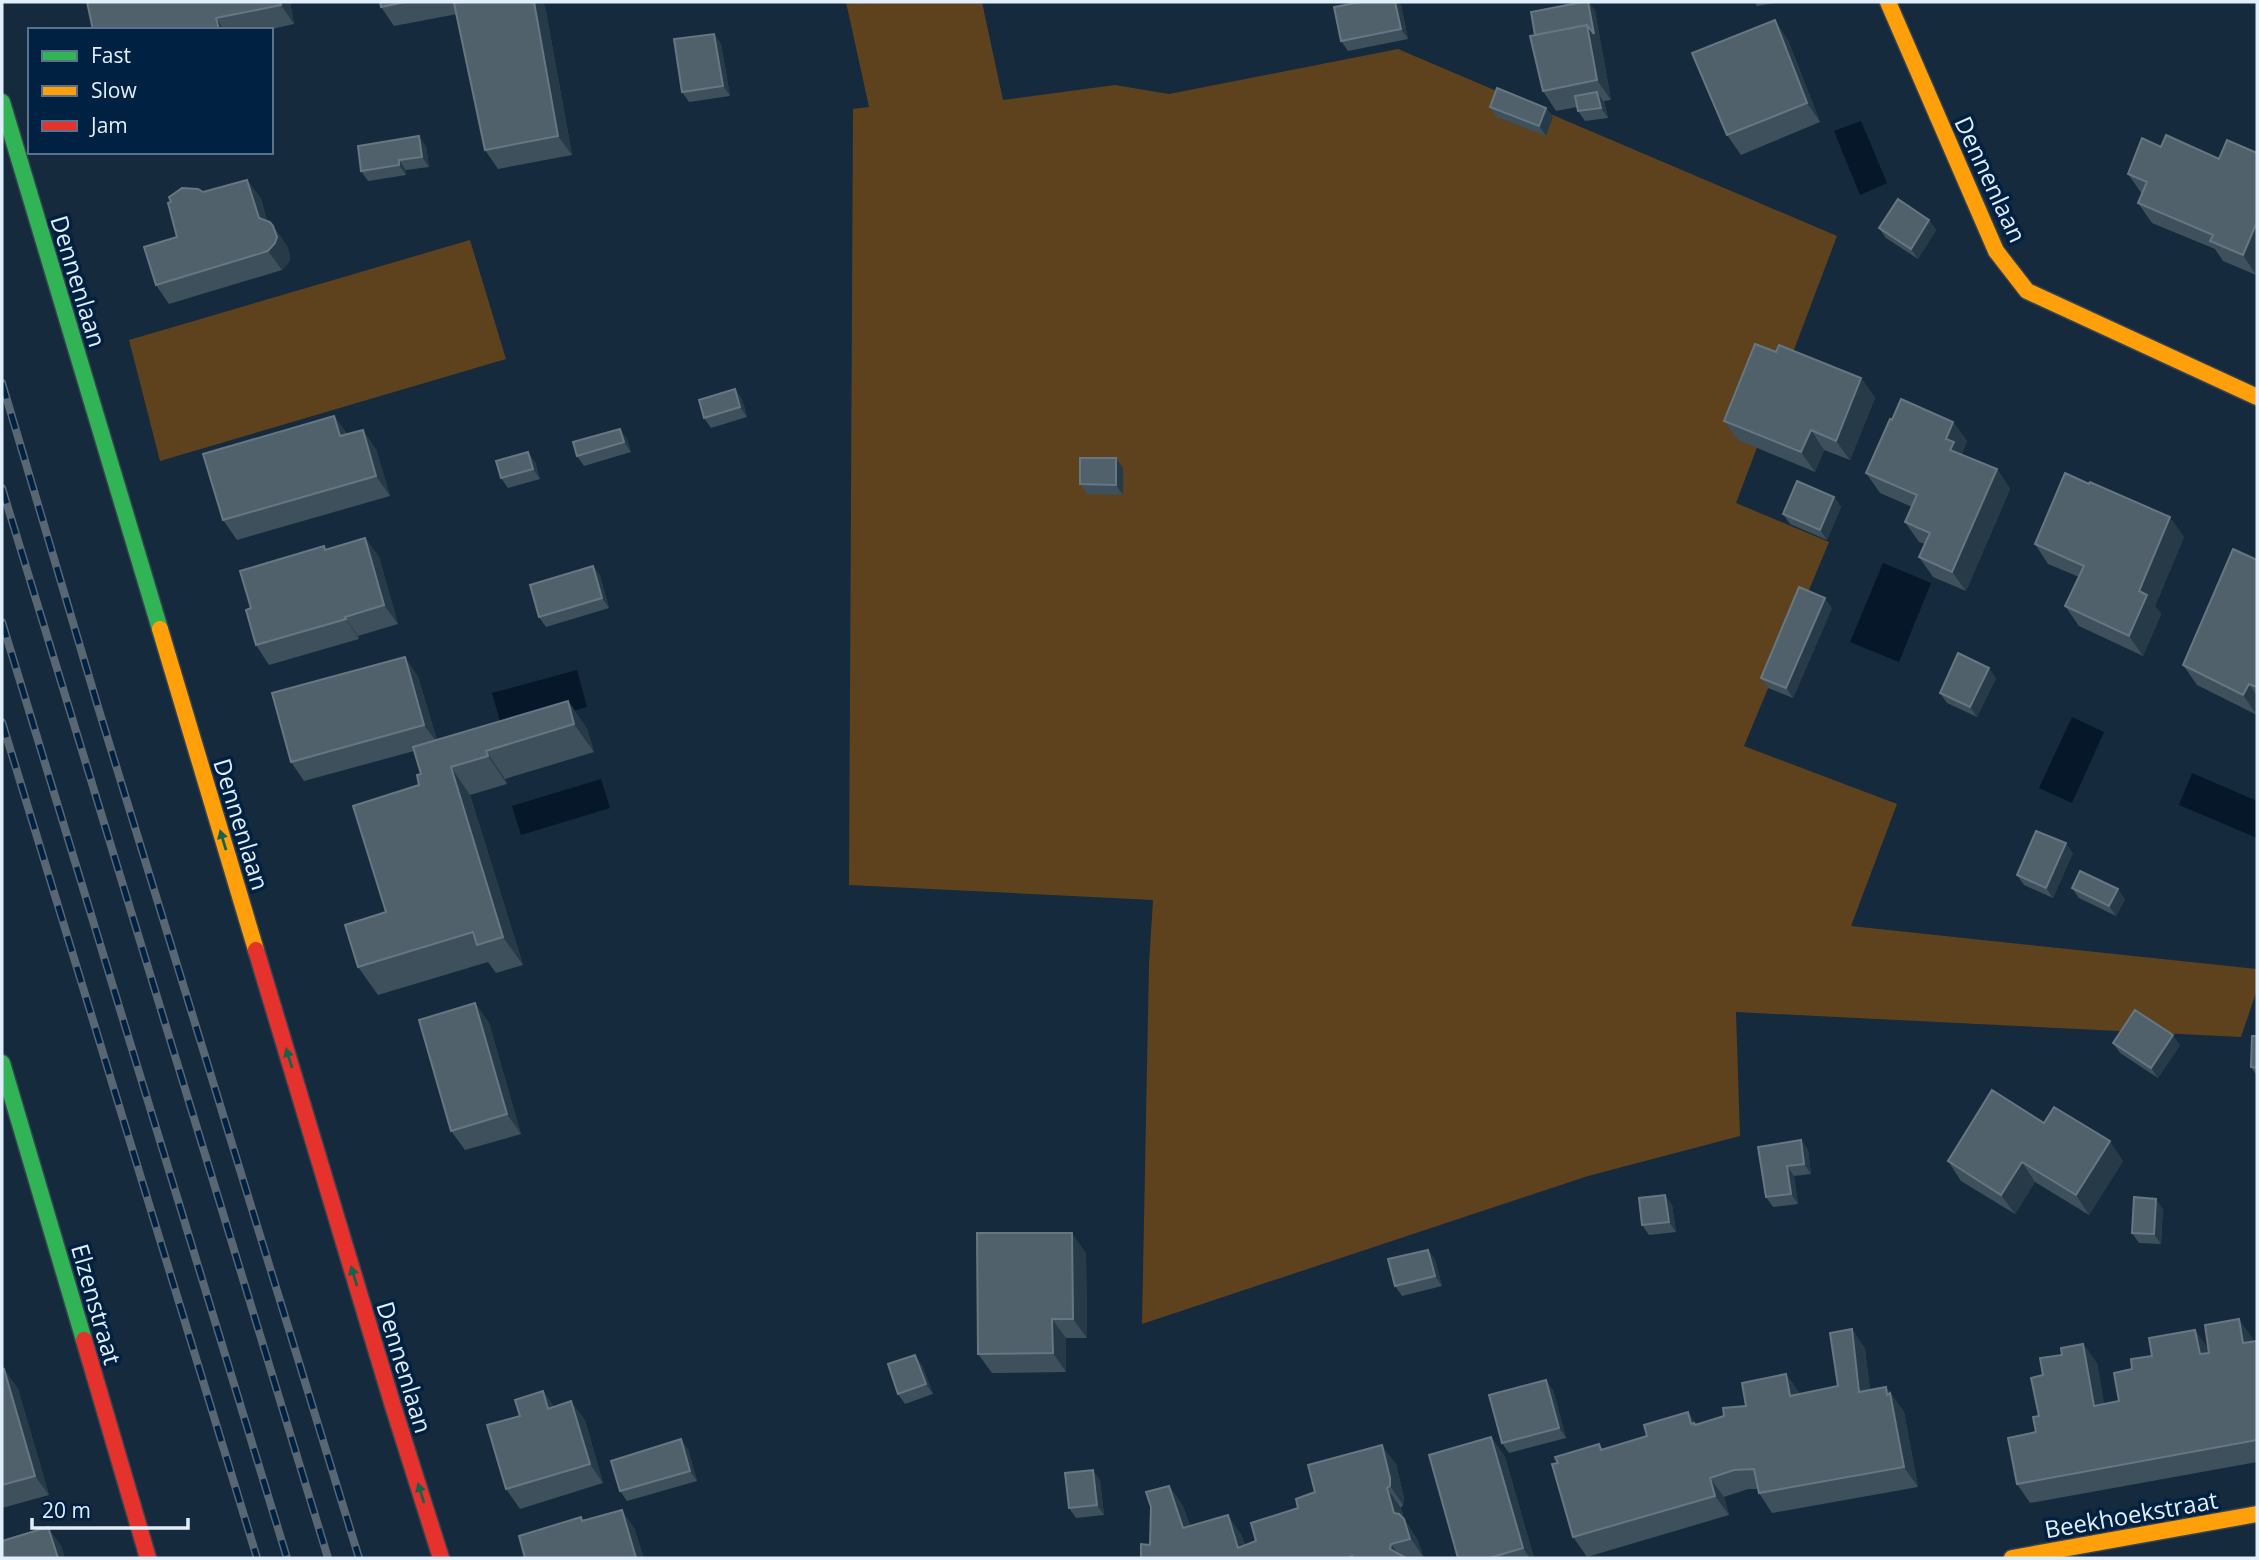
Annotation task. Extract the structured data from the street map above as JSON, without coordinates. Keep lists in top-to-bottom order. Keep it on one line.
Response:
{"streets":{"street":["Dennenlaan","Elzenstraat","Beekhoekstraat"]},"one_way":["Dennenlaan"],"legend":["Fast","Slow","Jam"],"scale_bar":"20 m"}
